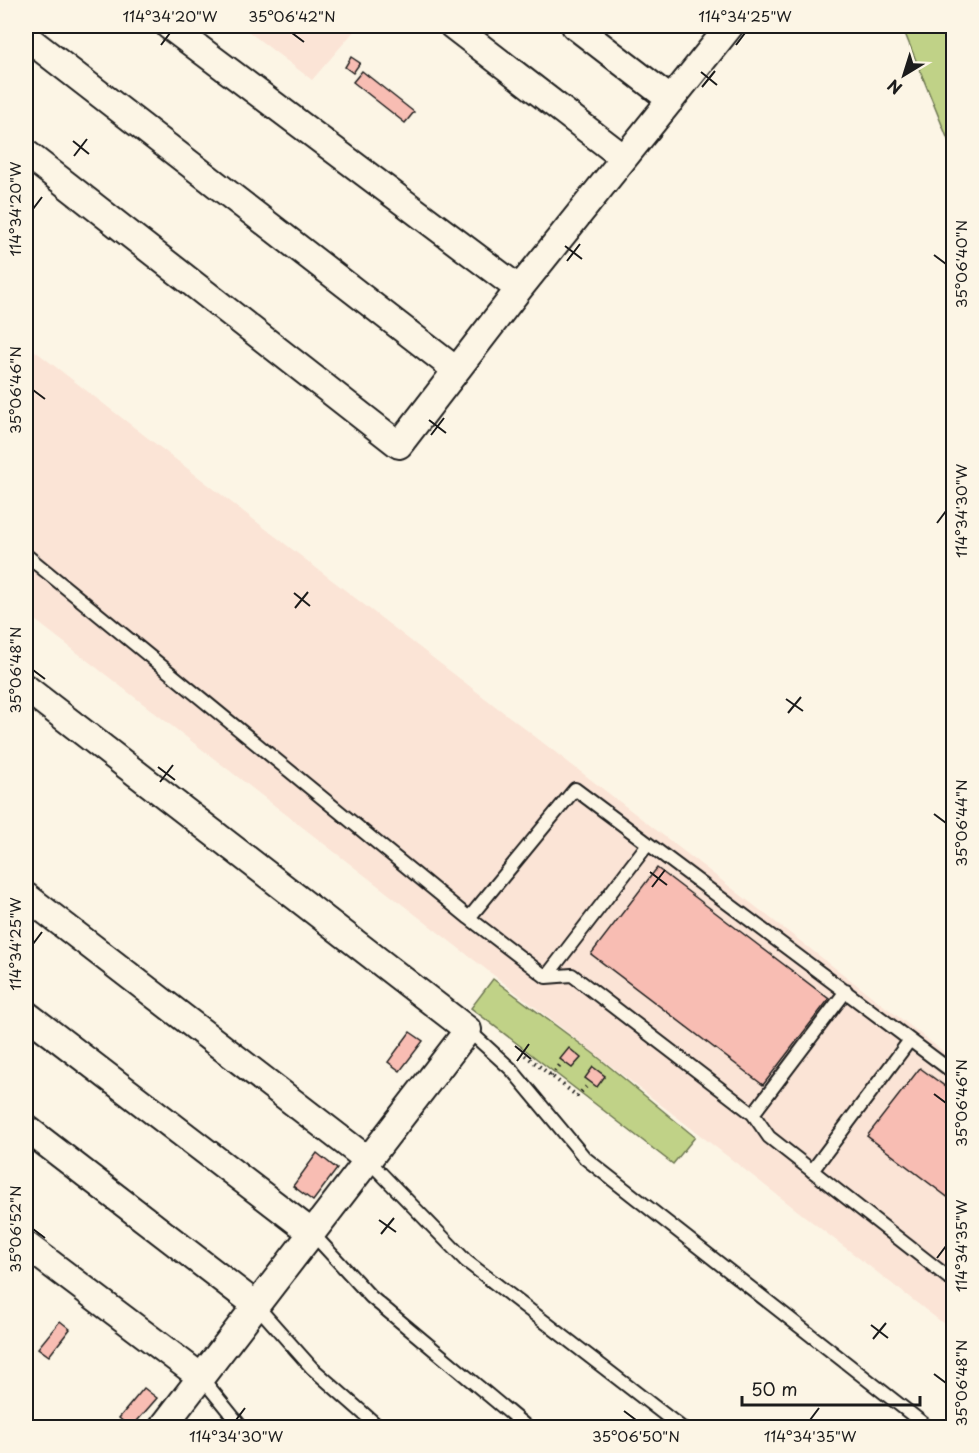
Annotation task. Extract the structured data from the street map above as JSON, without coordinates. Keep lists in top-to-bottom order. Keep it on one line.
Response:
{"scale_bar":"50 m","north":"bottom left","coordinates":["114°34'20\"W","35°06'42\"N","114°34'25\"W","35°06'40\"N","35°06'46\"N","114°34'30\"W","35°06'48\"N","35°06'44\"N","35°06'52\"N","114°34'35\"W","35°06'50\"N"]}
